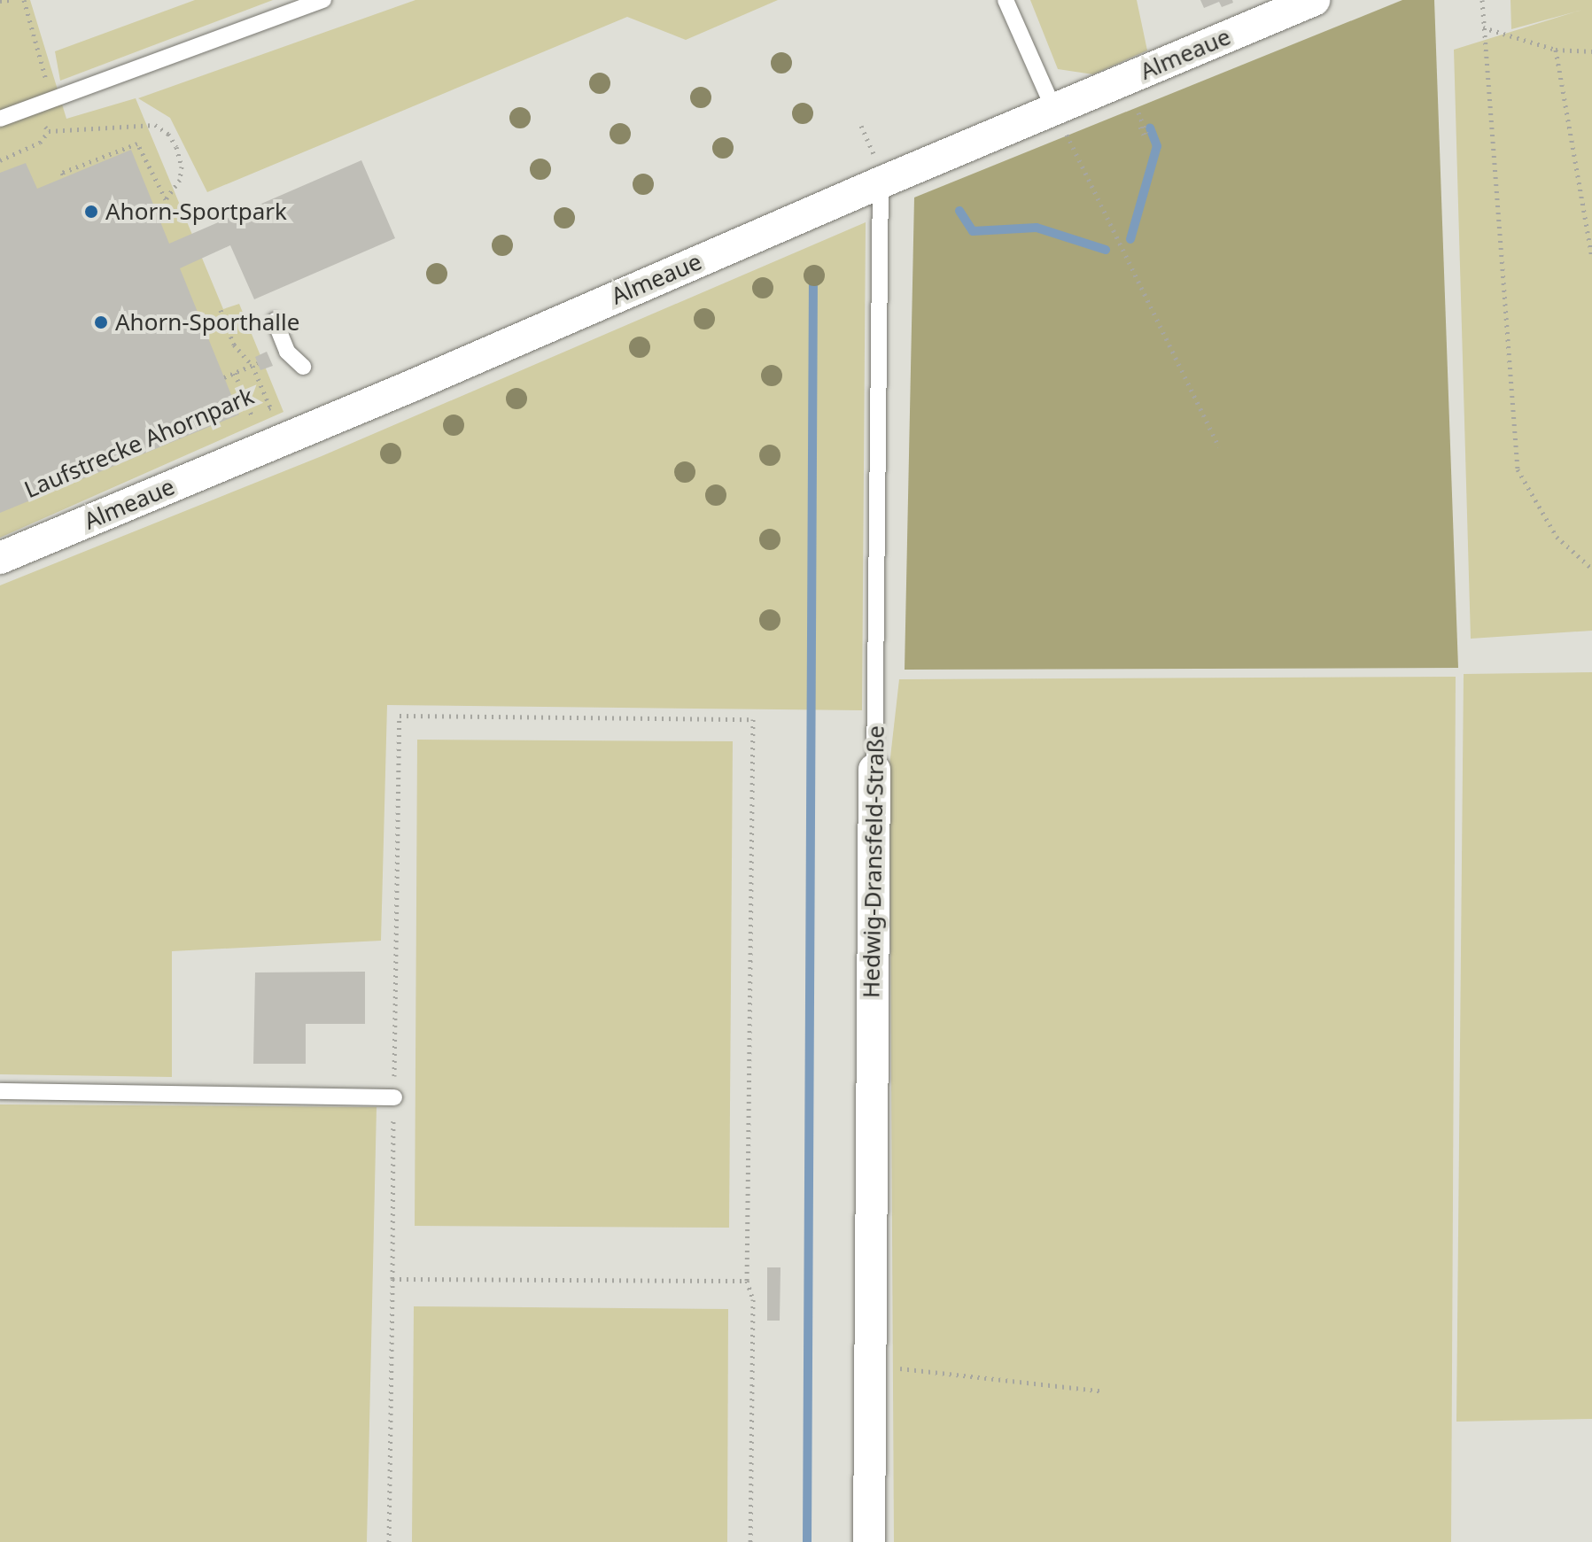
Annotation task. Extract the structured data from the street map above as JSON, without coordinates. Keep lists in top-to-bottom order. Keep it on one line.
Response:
{"streets":{"street":["Almeaue","Hedwig-Dransfeld-Straße"],"path":["Laufstrecke Ahornpark"]},"crossings":[["Almeaue","Hedwig-Dransfeld-Straße"]],"places":["Ahorn-Sportpark","Ahorn-Sporthalle"]}
